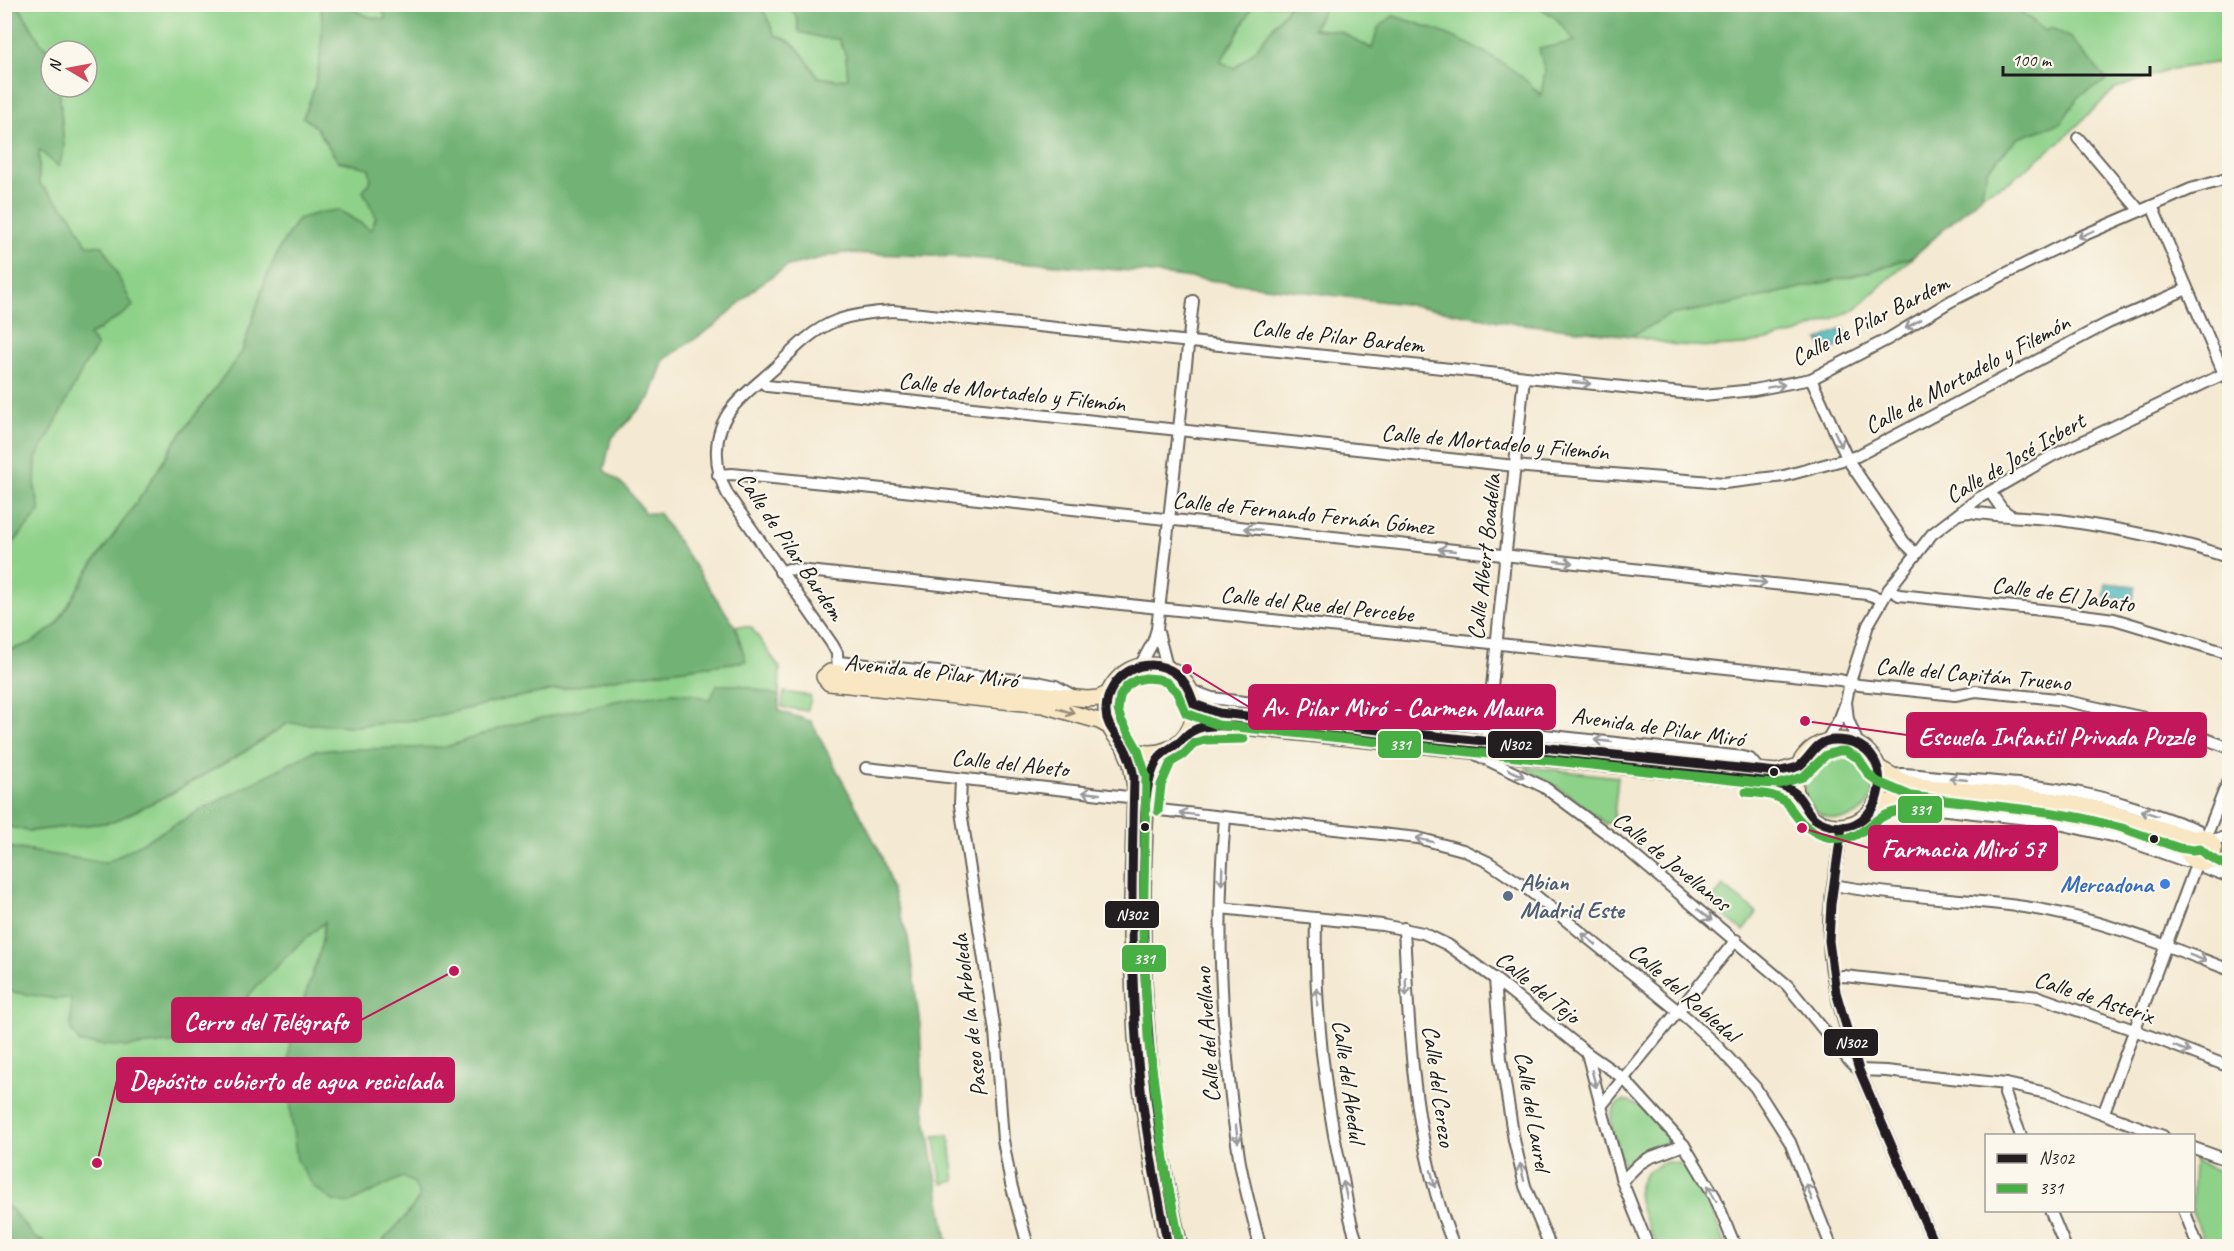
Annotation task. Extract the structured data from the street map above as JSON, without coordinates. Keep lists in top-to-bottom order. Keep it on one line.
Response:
{"streets":{"street":["Calle de Pilar Bardem","Calle de Mortadelo y Filemón","Calle de José Isbert","Calle de Fernando Fernán Gómez","Calle Albert Boadella","Calle de El Jabato","Calle del Rue del Percebe","Avenida de Pilar Miró","Calle del Capitán Trueno","Calle del Abeto","Calle de Jovellanos","Calle del Tejo","Calle del Robledal","Calle de Asterix","Paseo de la Arboleda","Calle del Avellano","Calle del Abedul","Calle del Cerezo","Calle del Laurel"]},"crossings":[["Calle de Pilar Bardem","Calle de Mortadelo y Filemón"],["Calle de Pilar Bardem","Calle de Fernando Fernán Gómez"],["Calle de Pilar Bardem","Calle Albert Boadella"],["Calle de Pilar Bardem","Calle del Rue del Percebe"],["Calle de Pilar Bardem","Avenida de Pilar Miró"],["Calle de Mortadelo y Filemón","Calle Albert Boadella"],["Calle de José Isbert","Calle de Fernando Fernán Gómez"],["Calle de José Isbert","Calle de El Jabato"],["Calle de José Isbert","Calle del Rue del Percebe"],["Calle de José Isbert","Avenida de Pilar Miró"],["Calle de José Isbert","Calle del Capitán Trueno"],["Calle de Fernando Fernán Gómez","Calle Albert Boadella"],["Calle Albert Boadella","Calle del Rue del Percebe"],["Calle Albert Boadella","Avenida de Pilar Miró"],["Calle del Rue del Percebe","Calle del Capitán Trueno"],["Avenida de Pilar Miró","Calle de Jovellanos"],["Calle del Abeto","Calle del Robledal"],["Calle del Abeto","Paseo de la Arboleda"],["Calle del Tejo","Calle del Avellano"],["Calle del Tejo","Calle del Abedul"],["Calle del Tejo","Calle del Cerezo"],["Calle del Tejo","Calle del Laurel"],["Calle del Robledal","Calle del Avellano"]],"one_way":["Calle del Abeto","Calle de Jovellanos","Calle del Robledal","Calle del Abedul","Calle del Cerezo"],"places":["Av. Pilar Miró - Carmen Maura","Escuela Infantil Privada Puzzle","Farmacia Miró 57","Mercadona","Abian Madrid Este","Cerro del Telégrafo","Depósito cubierto de agua reciclada"],"lines":["transit line N302","transit line 331"],"legend":["N302","331"],"scale_bar":"100 m","north":"left"}
